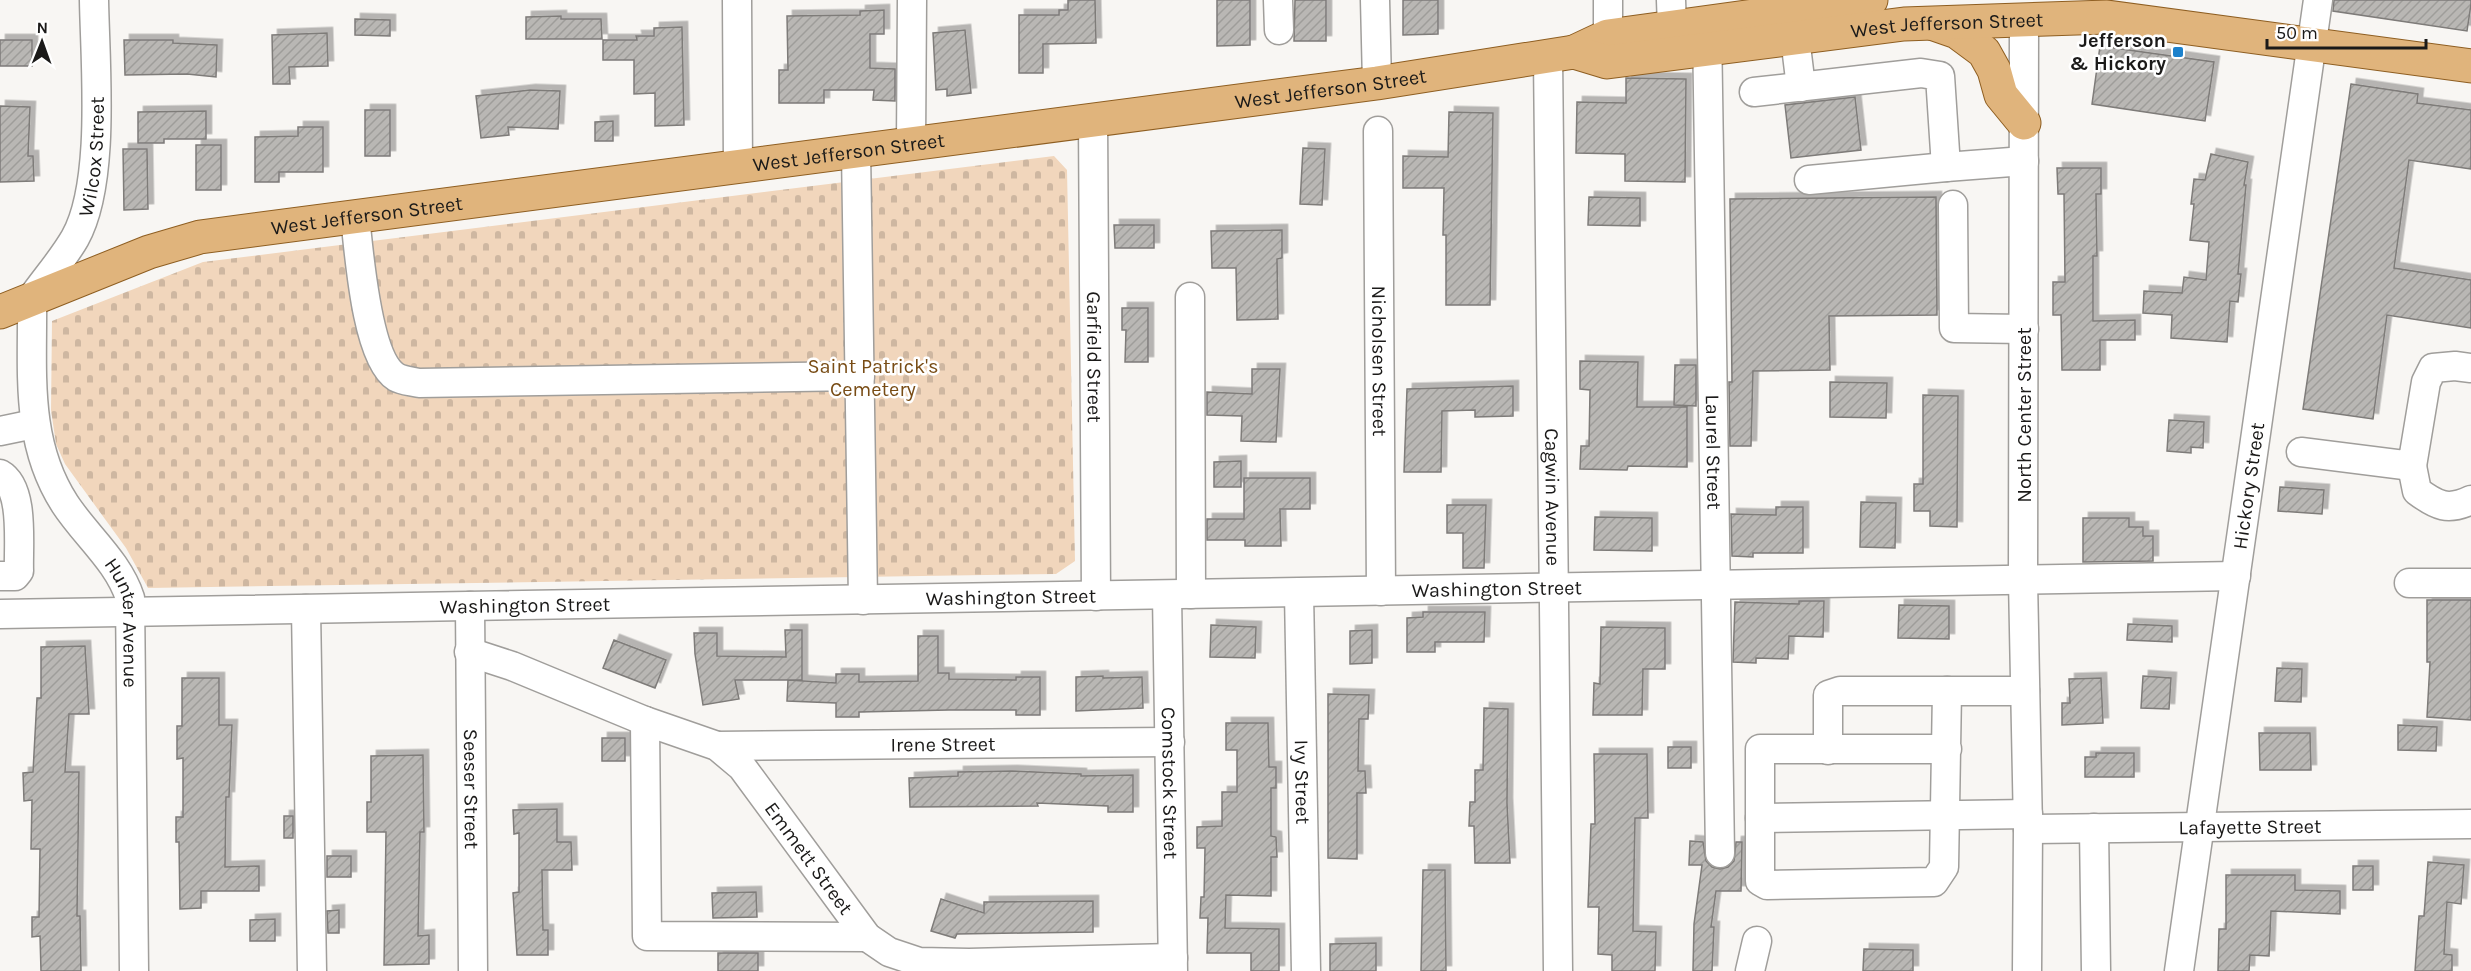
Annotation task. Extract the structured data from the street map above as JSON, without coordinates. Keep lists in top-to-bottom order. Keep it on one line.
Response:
{"streets":{"main road":["West Jefferson Street"],"street":["Wilcox Street","Garfield Street","Nicholsen Street","North Center Street","Laurel Street","Hickory Street","Cagwin Avenue","Washington Street","Hunter Avenue","Irene Street","Ivy Street","Comstock Street","Seeser Street","Lafayette Street","Emmett Street"]},"crossings":[["West Jefferson Street","Wilcox Street"],["West Jefferson Street","Garfield Street"],["West Jefferson Street","North Center Street"],["West Jefferson Street","Laurel Street"],["West Jefferson Street","Hickory Street"],["West Jefferson Street","Cagwin Avenue"],["West Jefferson Street","Hunter Avenue"],["Wilcox Street","Hunter Avenue"],["Garfield Street","Washington Street"],["Nicholsen Street","Washington Street"],["North Center Street","Washington Street"],["North Center Street","Lafayette Street"],["Laurel Street","Washington Street"],["Hickory Street","Washington Street"],["Hickory Street","Lafayette Street"],["Cagwin Avenue","Washington Street"],["Washington Street","Hunter Avenue"],["Washington Street","Ivy Street"],["Washington Street","Comstock Street"],["Washington Street","Seeser Street"],["Irene Street","Comstock Street"],["Irene Street","Emmett Street"],["Comstock Street","Emmett Street"],["Seeser Street","Emmett Street"]],"parks":["Saint Patrick's Cemetery"],"places":{"transit":["Jefferson & Hickory"]},"scale_bar":"50 m","north":"top"}
